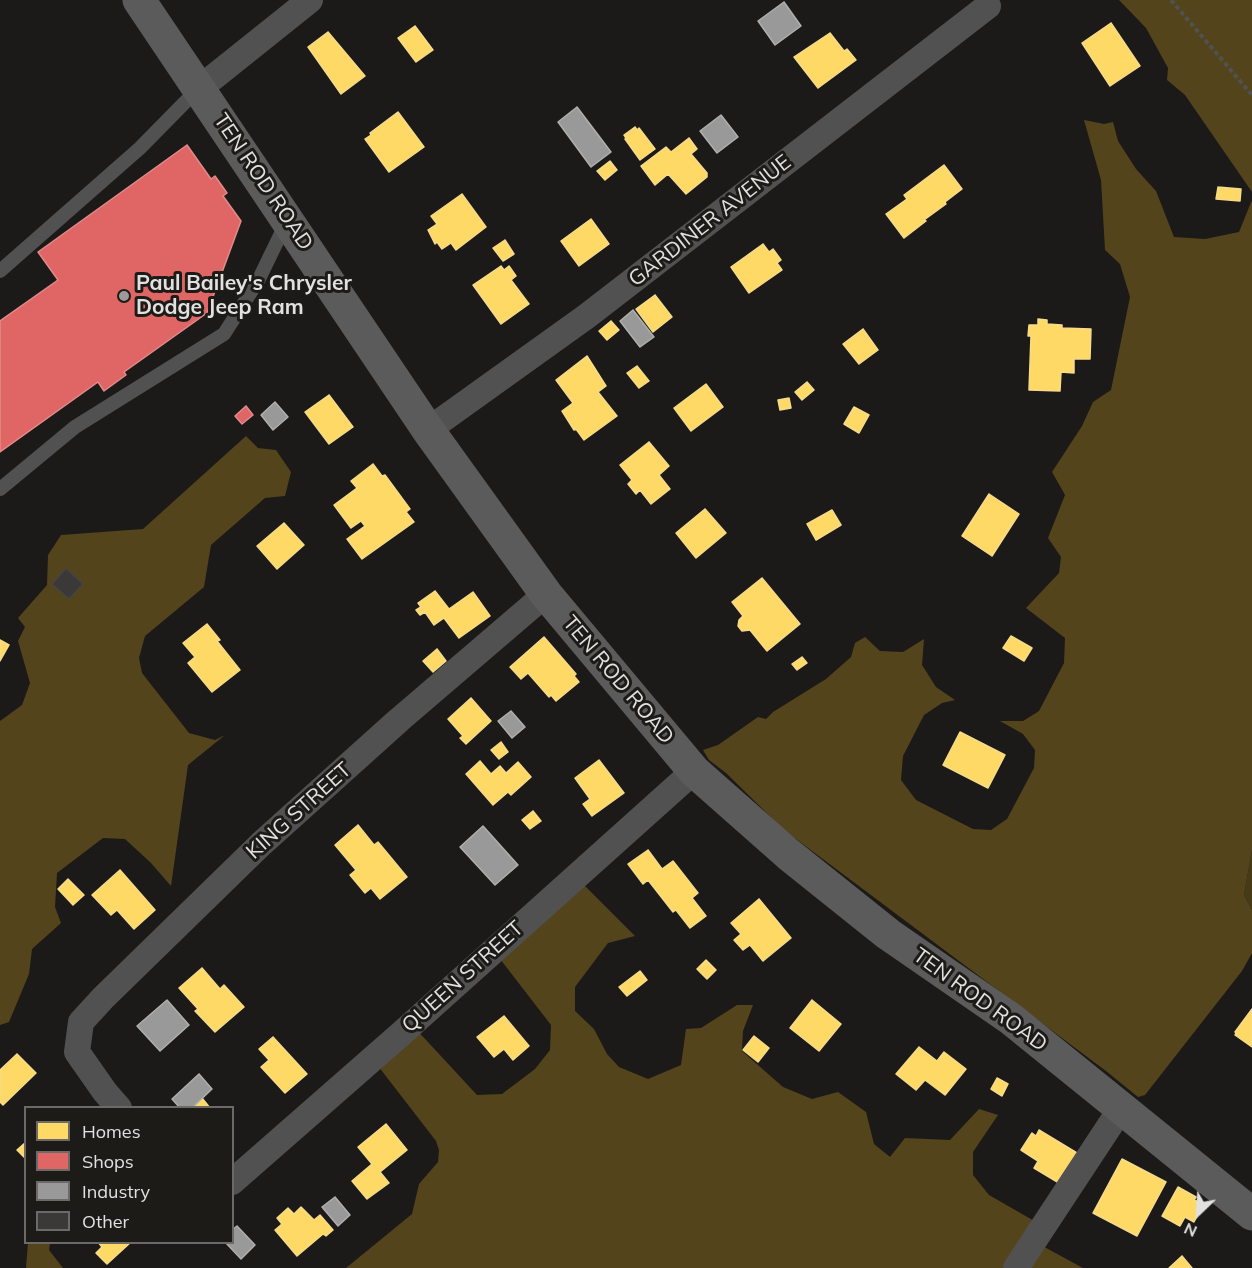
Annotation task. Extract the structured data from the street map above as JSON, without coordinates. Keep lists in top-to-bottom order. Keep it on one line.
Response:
{"streets":{"main road":["TEN ROD ROAD"],"street":["GARDINER AVENUE","KING STREET","QUEEN STREET"]},"crossings":[["TEN ROD ROAD","GARDINER AVENUE"],["TEN ROD ROAD","KING STREET"],["TEN ROD ROAD","QUEEN STREET"]],"places":["Paul Bailey's Chrysler Dodge Jeep Ram"],"legend":["Homes","Shops","Industry","Other"],"north":"bottom left"}
